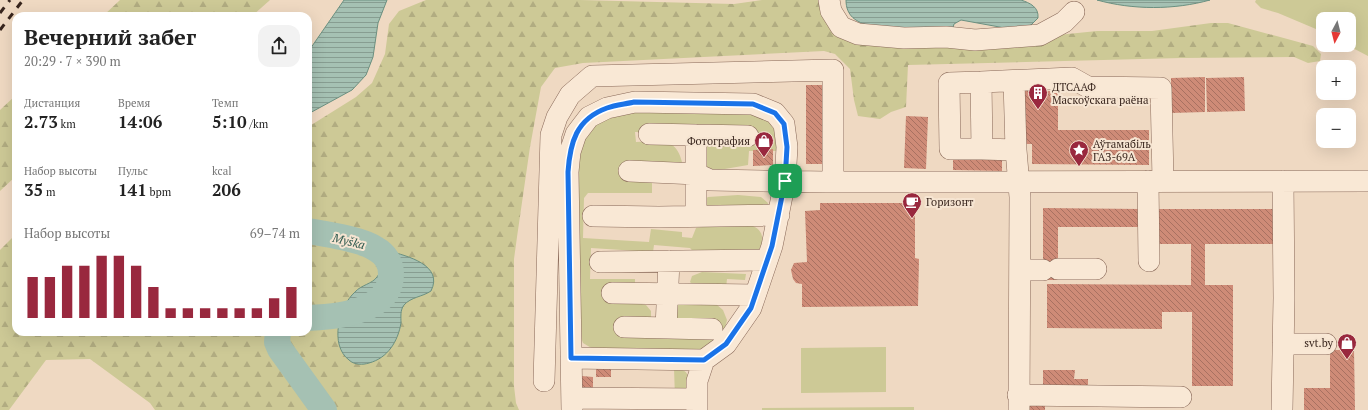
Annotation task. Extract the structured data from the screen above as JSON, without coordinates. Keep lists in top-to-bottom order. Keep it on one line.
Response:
{"water":["Муška"],"places":{"building":["ДТСААФ Маскоўскага раёна"],"shop":["Фотография","svt.by"],"place":["Аўтамабіль ГАЗ-69А"],"cafe":["Горизонт"]},"north":"bottom","page":{"map_buttons":["+","−"],"heading":["Вечерний забег","20:29 · 7 × 390 m"],"stats":[["Дистанция","2.73 km"],["Время","14:06"],["Темп","5:10 /km"],["Набор высоты","35 m"],["Пульс","141 bpm"],["kcal","206"]],"chart":["Набор высоты","69–74 m"]}}
